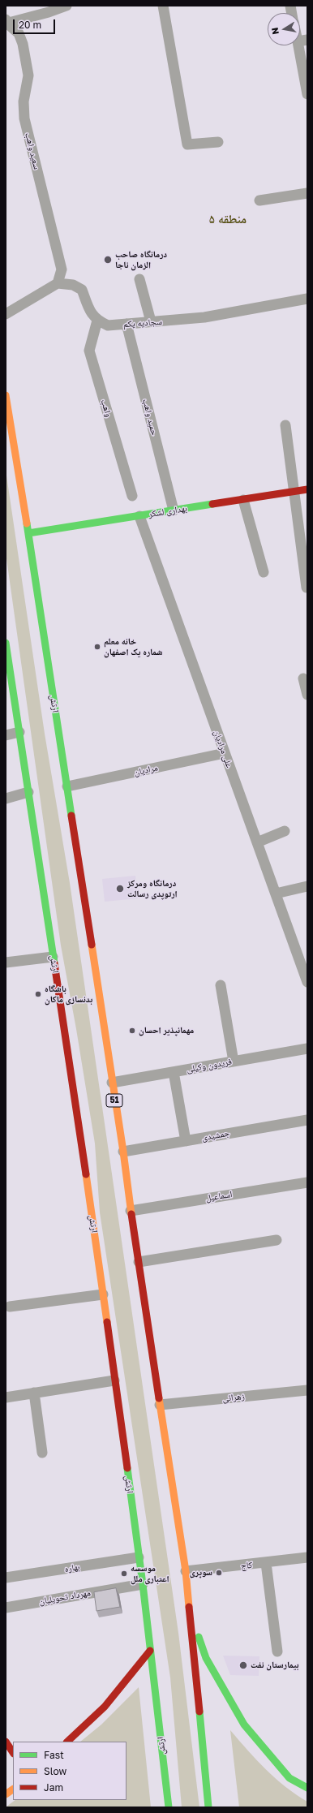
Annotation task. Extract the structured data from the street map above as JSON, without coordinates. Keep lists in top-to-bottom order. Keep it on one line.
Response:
{"streets":{"main road":["بهداری لشکر","ارتش","51"],"street":["سعید واهب","سجادیه یکم","واهب","حمید واهب","علی مرادیان","مرادیان","فریدون وکیلی","جمشیدی","اسماعیل","زهرائی","کاج","بهاره","مهرداد تحویلیان"]},"crossings":[["سجادیه یکم","واهب"],["سجادیه یکم","حمید واهب"],["حمید واهب","بهداری لشکر"],["بهداری لشکر","ارتش"],["بهداری لشکر","علی مرادیان"],["ارتش","مرادیان"],["ارتش","فریدون وکیلی"],["ارتش","جمشیدی"],["ارتش","اسماعیل"],["ارتش","زهرائی"],["ارتش","کاج"],["ارتش","بهاره"],["ارتش","مهرداد تحویلیان"],["علی مرادیان","مرادیان"]],"districts":["منطقه ۵"],"places":["درمانگاه صاحب الزمان ناجا","خانه معلم شماره یک اصفهان","درمانگاه ومرکز ارتوپدی رسالت","باشگاه بدنسازی ماکان","مهمانپذیر احسان","سوپری","موسسه اعتباری ملل","بیمارستان نفت"],"legend":["Fast","Slow","Jam"],"scale_bar":"20 m","north":"left"}
